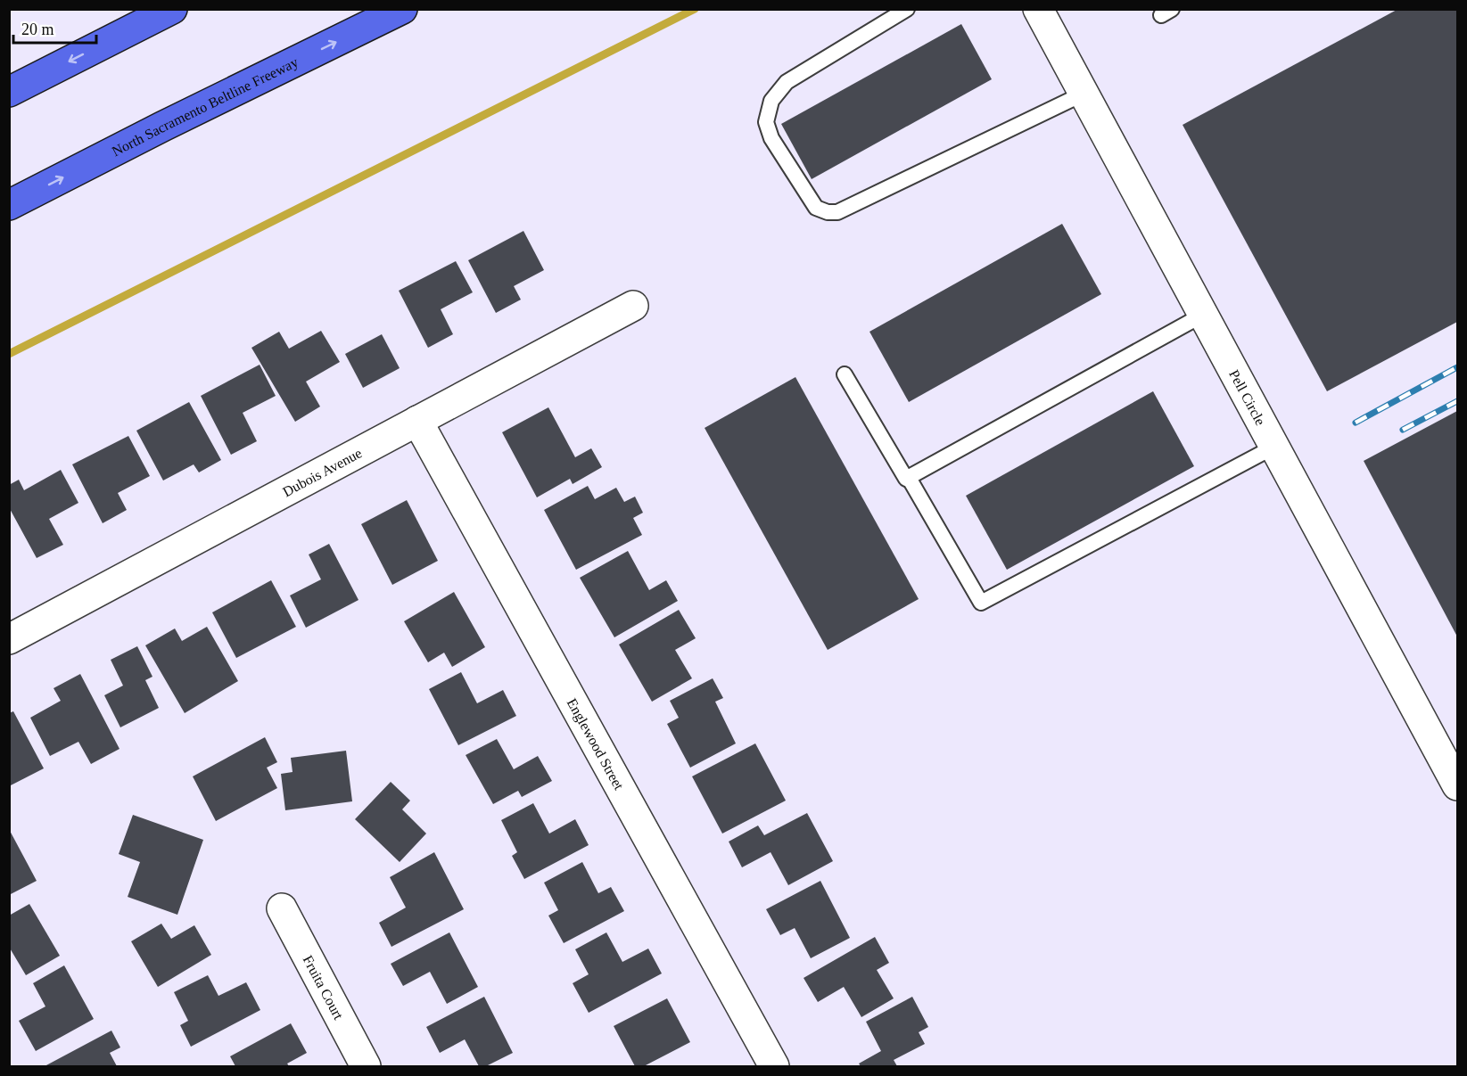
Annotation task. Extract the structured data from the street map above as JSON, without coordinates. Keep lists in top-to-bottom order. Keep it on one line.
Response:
{"streets":{"highway":["North Sacramento Beltline Freeway"],"street":["Pell Circle","Dubois Avenue","Englewood Street","Fruita Court"]},"crossings":[["Dubois Avenue","Englewood Street"]],"scale_bar":"20 m"}
